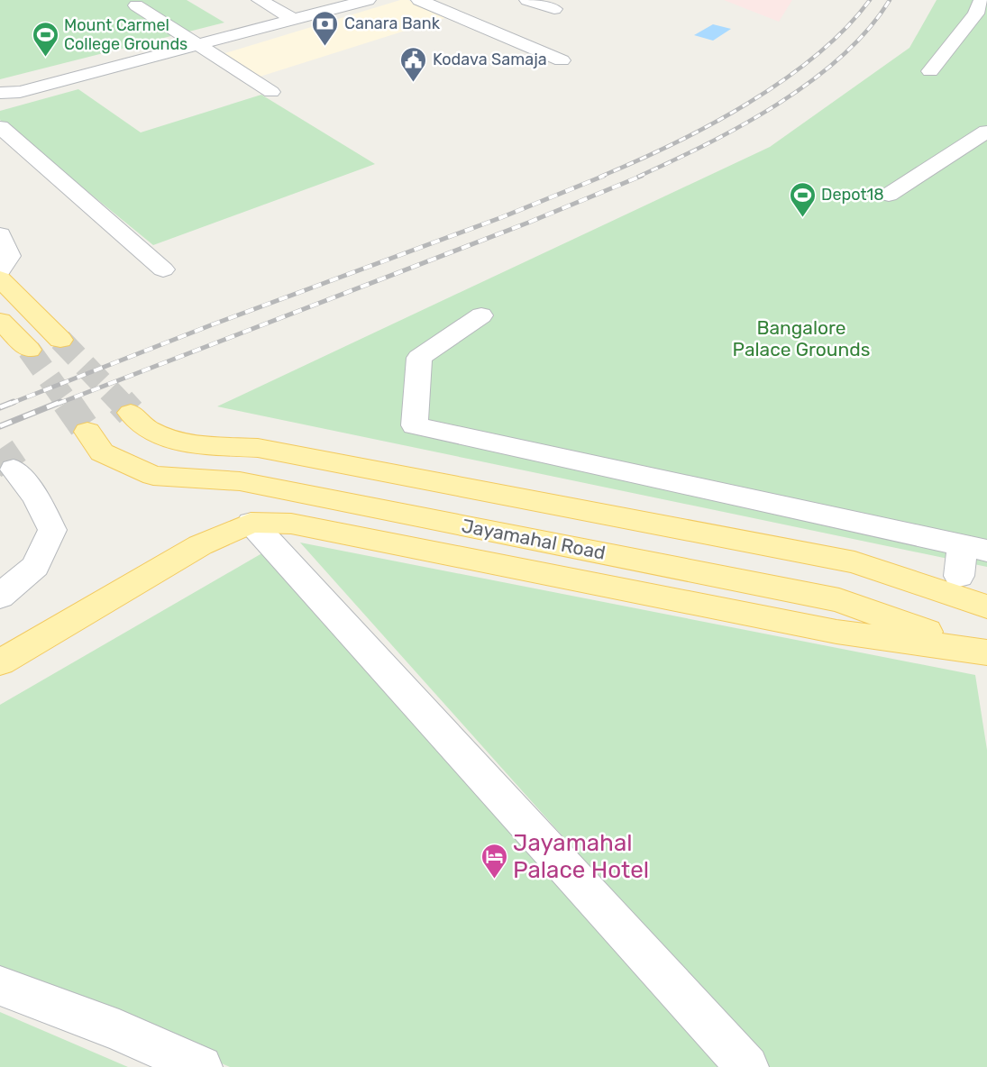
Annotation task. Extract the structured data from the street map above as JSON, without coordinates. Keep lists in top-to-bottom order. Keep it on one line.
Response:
{"streets":{"main road":["Jayamahal Road"]},"parks":["Bangalore Palace Grounds"],"places":{"bank":["Canara Bank"],"sports":["Mount Carmel College Grounds","Depot18"],"public building":["Kodava Samaja"],"hotel":["Jayamahal Palace Hotel"]}}
